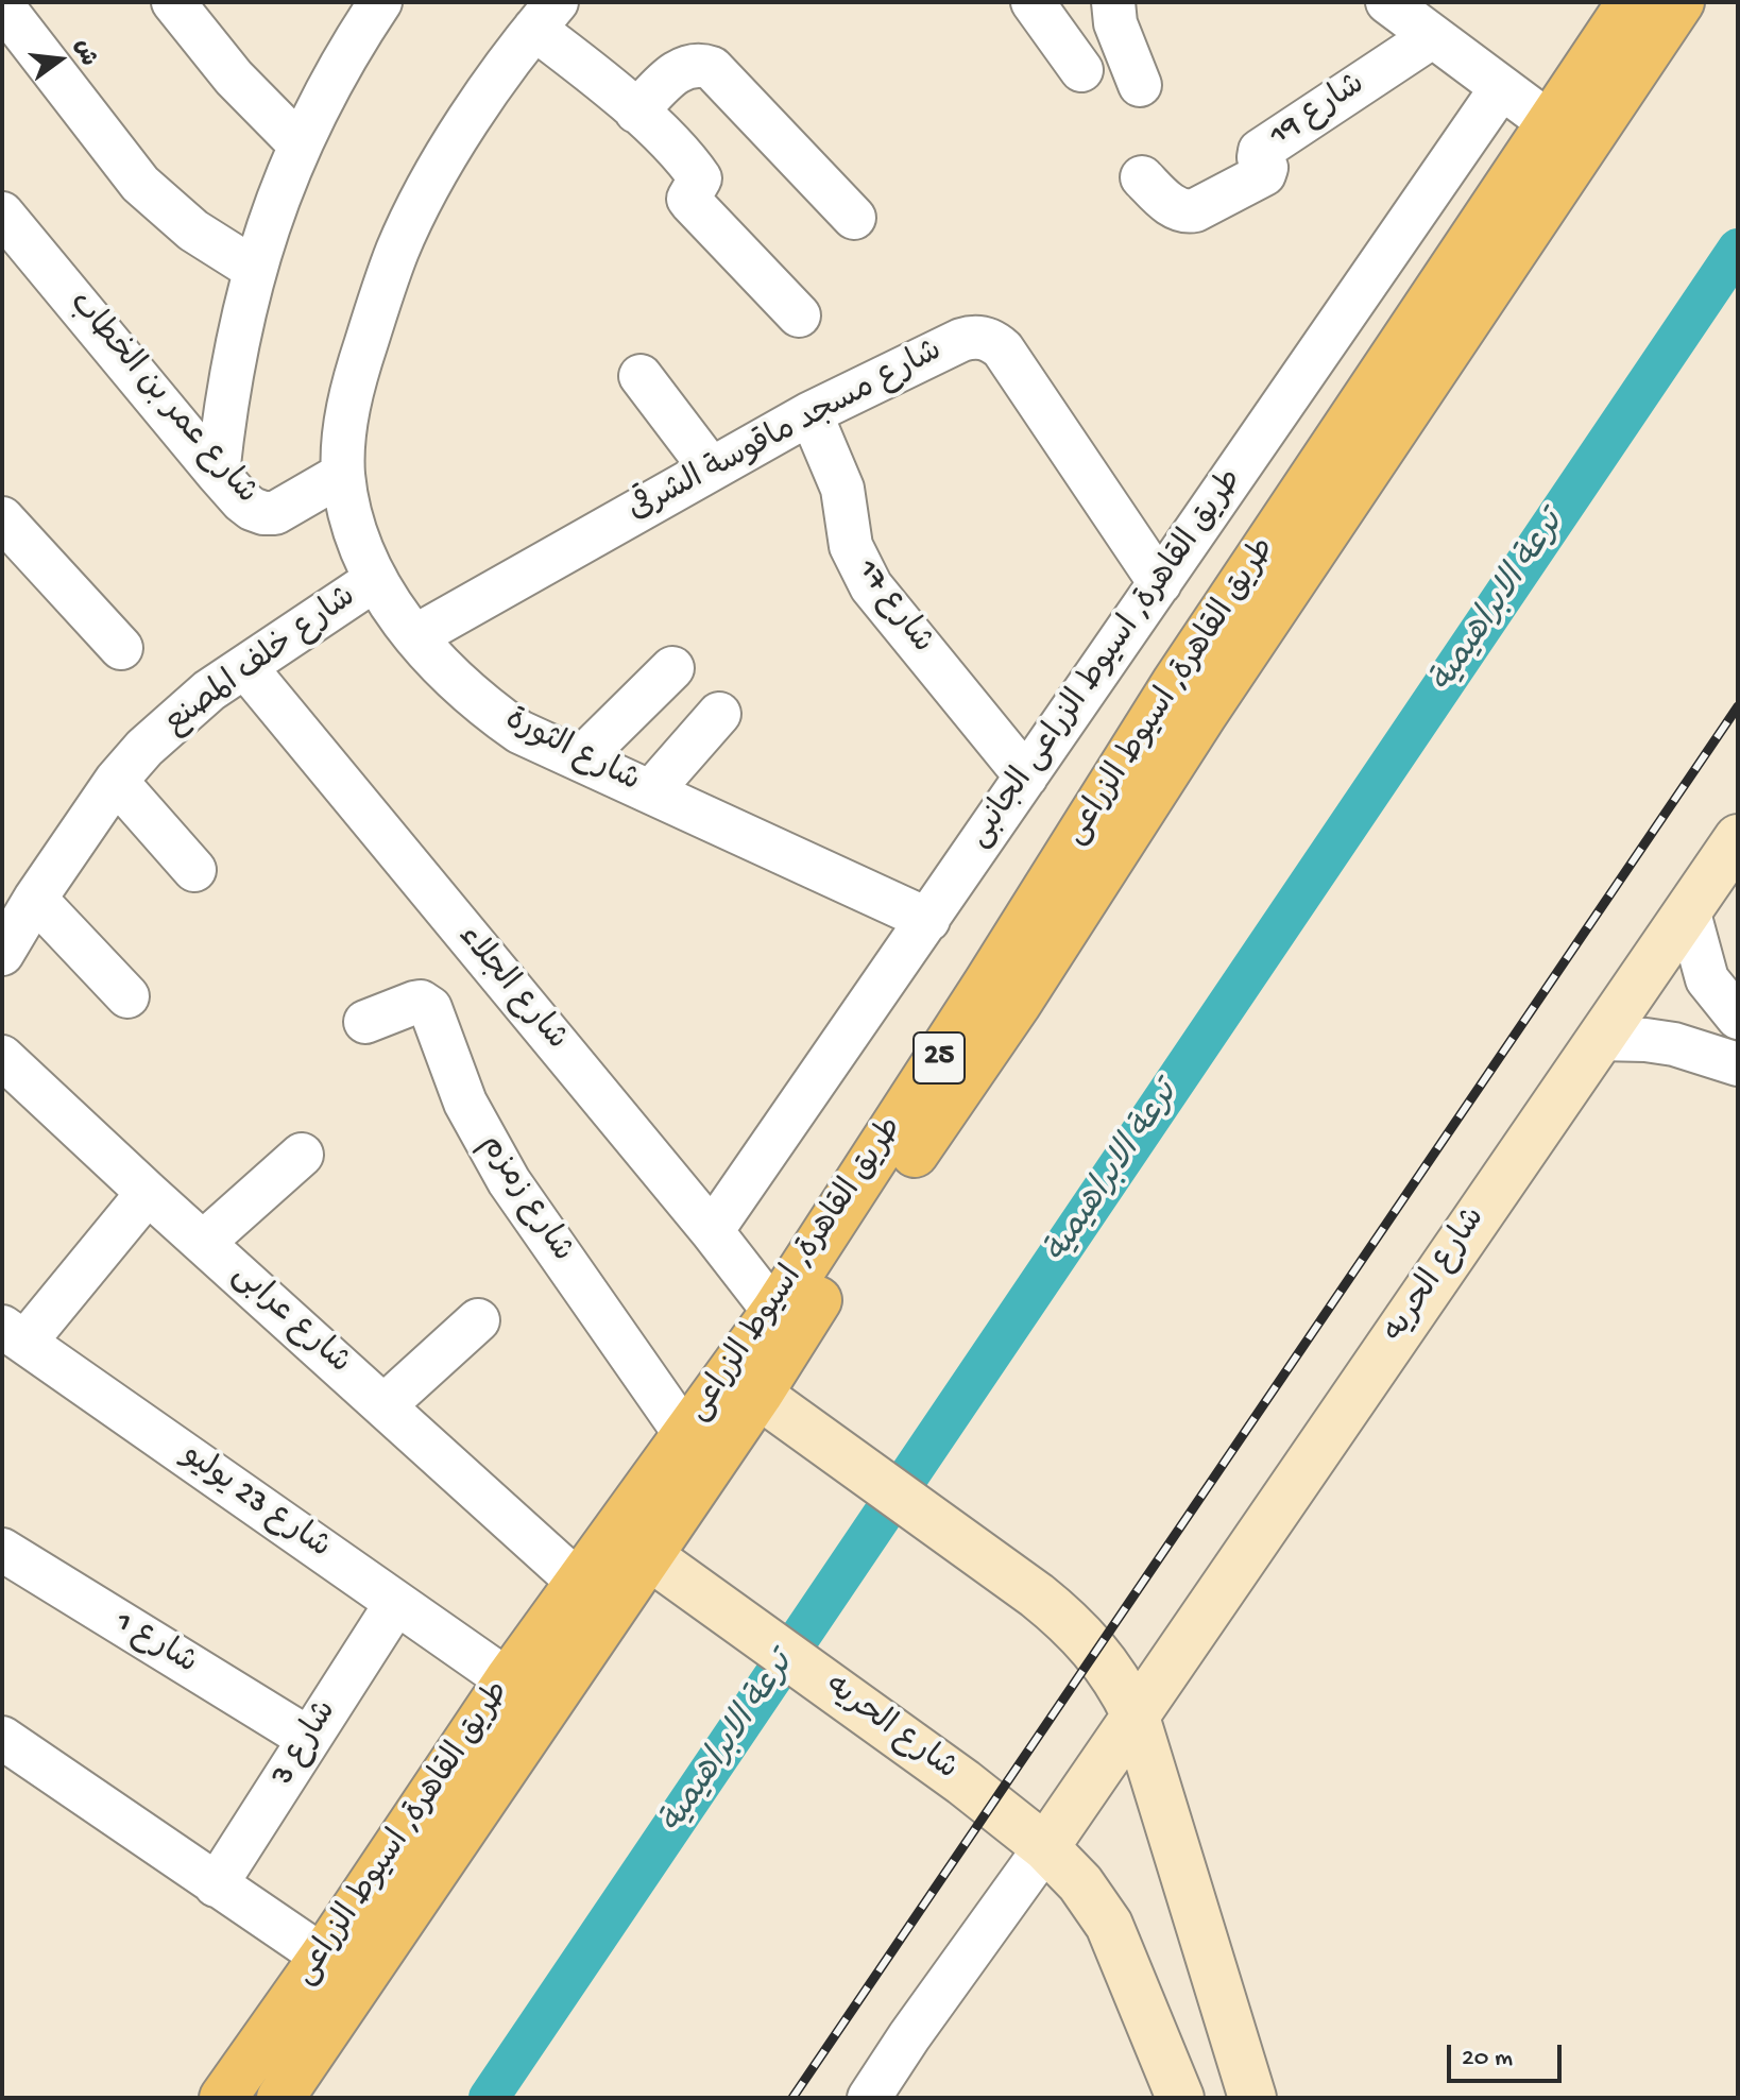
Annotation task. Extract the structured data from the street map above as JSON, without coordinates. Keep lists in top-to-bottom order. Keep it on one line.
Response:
{"streets":{"highway":["طريق القاهرة, اسيوط الزراعى","25"],"main road":["شارع الحريه"],"street":["شارع 19","شارع عمر بن الخطاب","شارع مسجد ماقوسة الشرقى","شارع 17","طريق القاهرة, اسيوط الزراعى الجانبى","شارع خلف المصنع","شارع الثورة","شارع الجلاء","شارع زمزم","شارع عرابى","شارع 23 يوليو","شارع 1","شارع 3"]},"crossings":[["شارع عمر بن الخطاب","شارع الثورة"],["شارع مسجد ماقوسة الشرقى","شارع 17"],["شارع مسجد ماقوسة الشرقى","طريق القاهرة, اسيوط الزراعى الجانبى"],["شارع مسجد ماقوسة الشرقى","شارع الثورة"],["شارع 17","طريق القاهرة, اسيوط الزراعى الجانبى"],["طريق القاهرة, اسيوط الزراعى الجانبى","شارع الثورة"],["طريق القاهرة, اسيوط الزراعى الجانبى","شارع الجلاء"],["شارع خلف المصنع","شارع الثورة"],["شارع خلف المصنع","شارع الجلاء"],["طريق القاهرة, اسيوط الزراعى","شارع الجلاء"],["طريق القاهرة, اسيوط الزراعى","شارع زمزم"],["طريق القاهرة, اسيوط الزراعى","شارع الحريه"],["طريق القاهرة, اسيوط الزراعى","شارع عرابى"],["طريق القاهرة, اسيوط الزراعى","شارع 23 يوليو"],["شارع 23 يوليو","شارع 3"],["شارع 1","شارع 3"]],"water":["ترعة الابراهيمية"],"scale_bar":"20 m","north":"right"}
